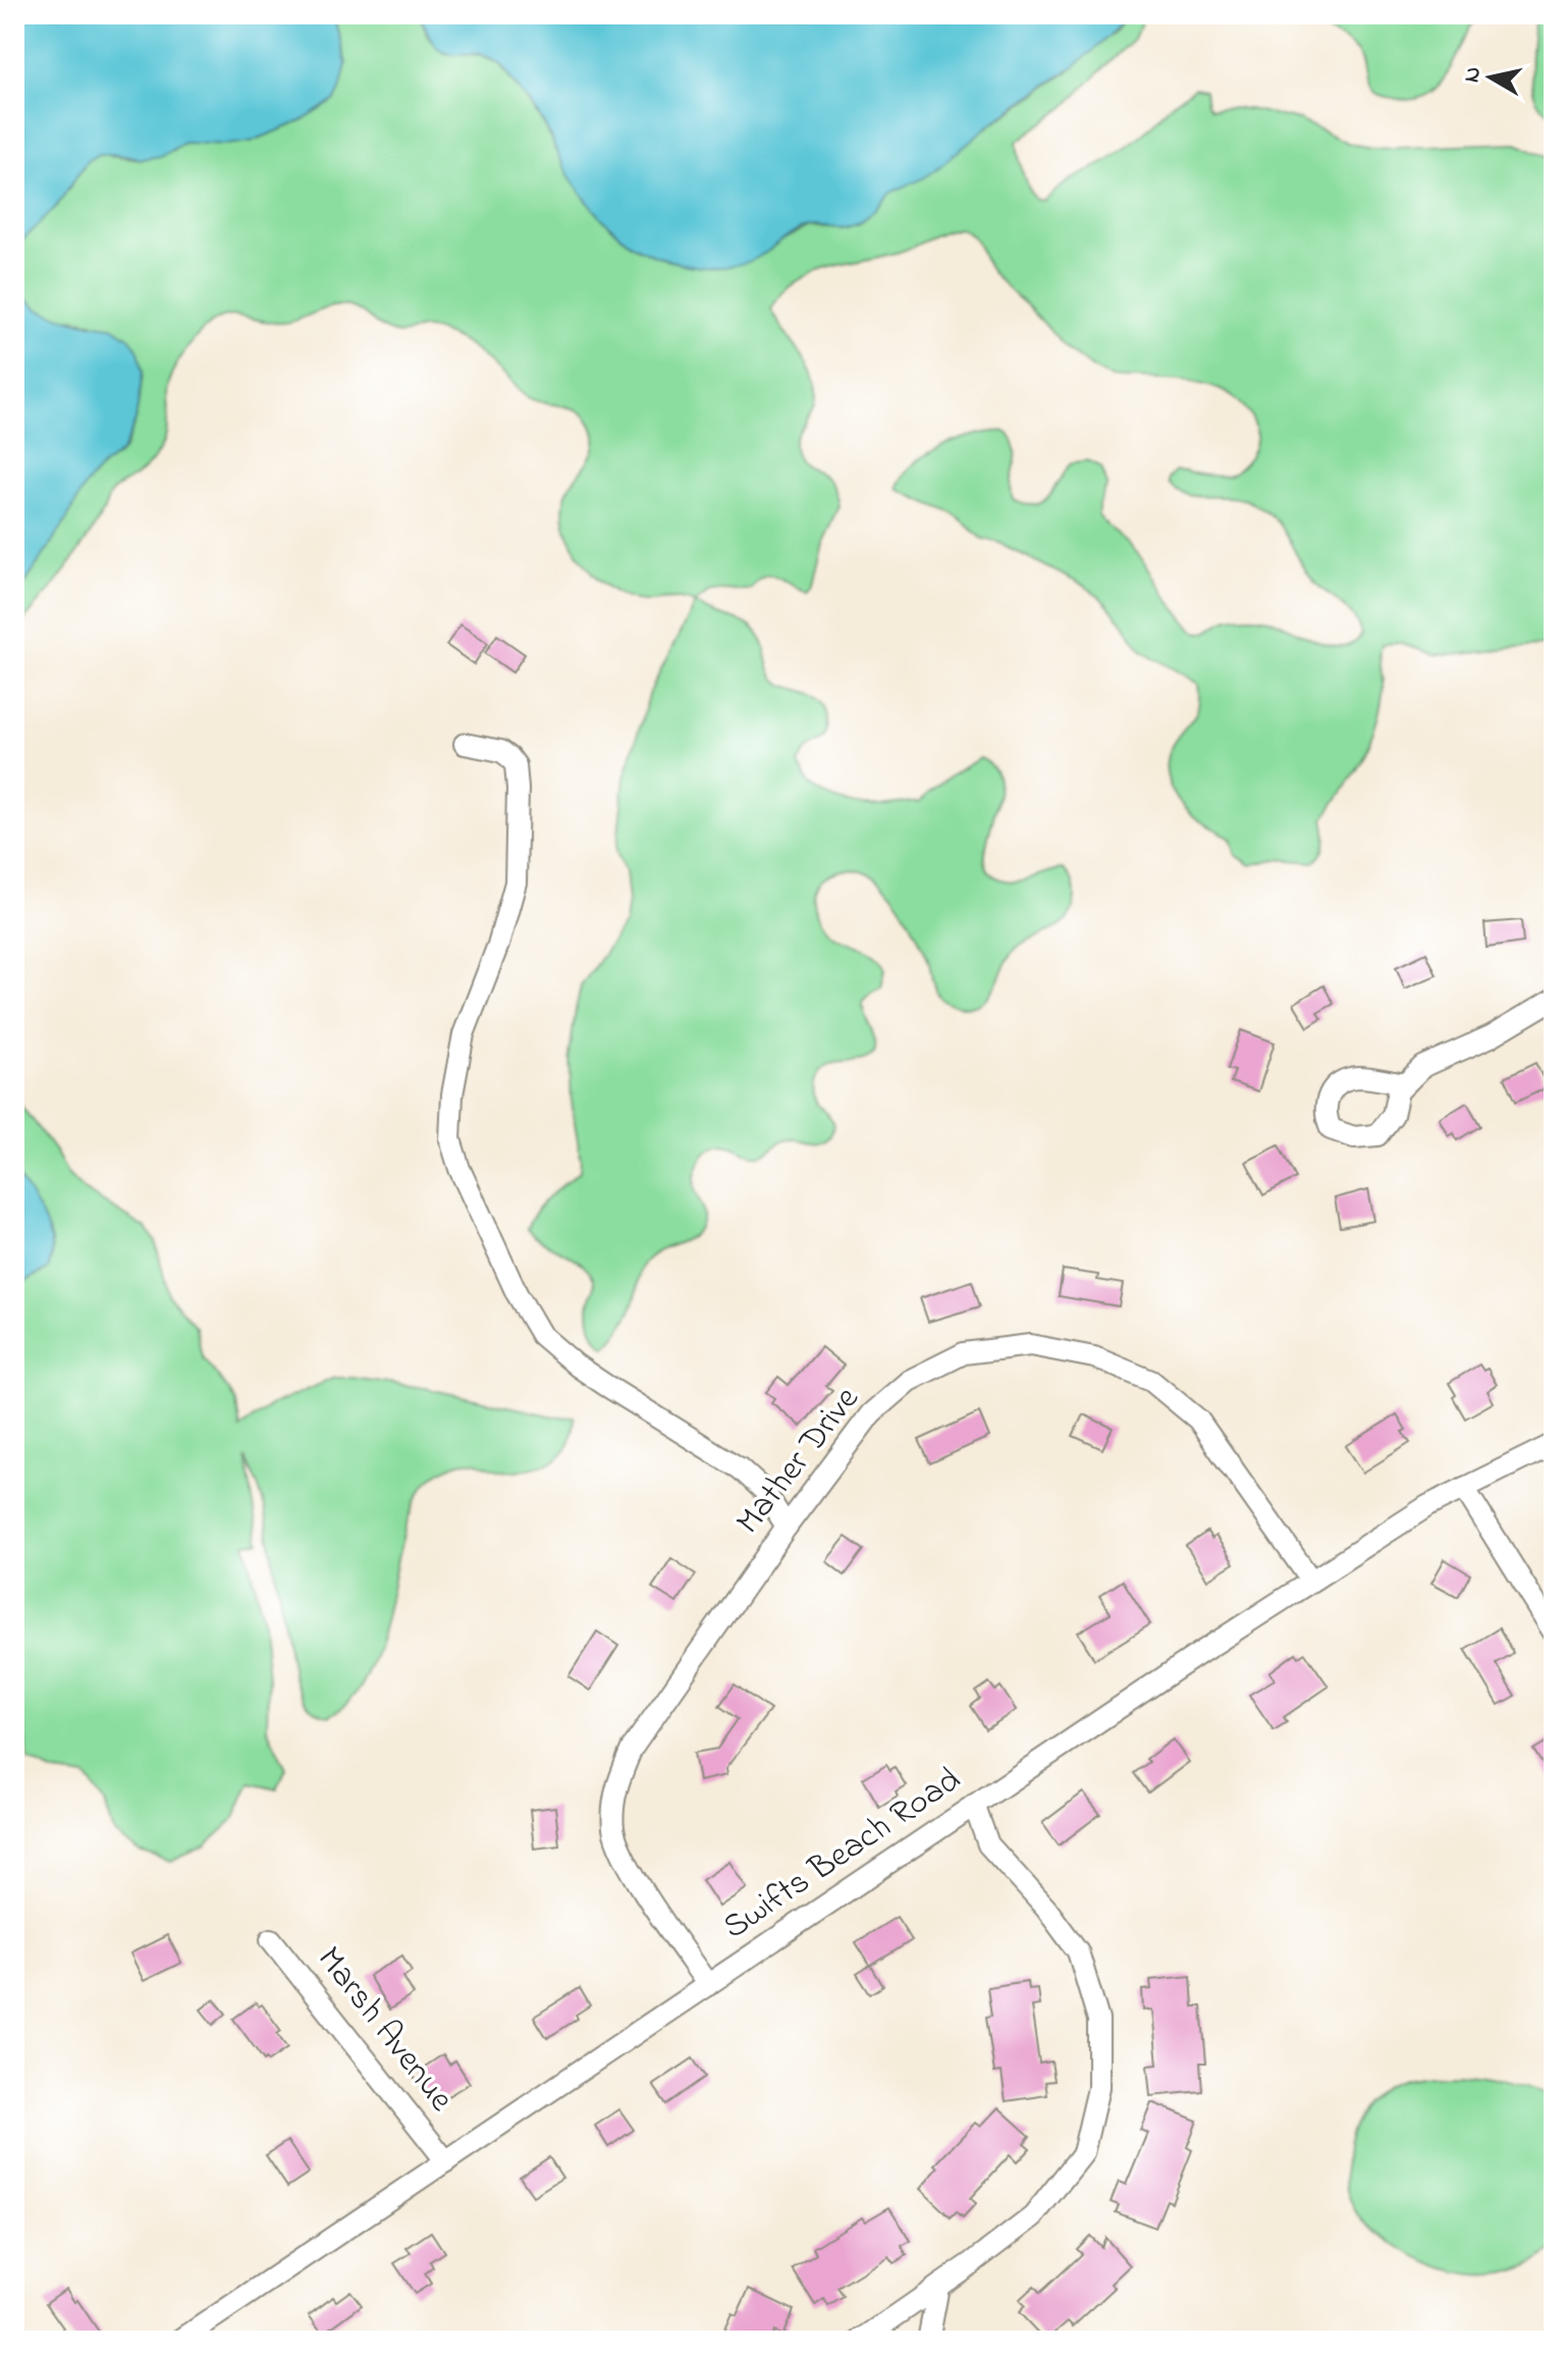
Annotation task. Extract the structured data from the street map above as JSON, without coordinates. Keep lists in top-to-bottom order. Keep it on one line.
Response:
{"streets":{"street":["Mather Drive","Swifts Beach Road","Marsh Avenue"]},"crossings":[["Mather Drive","Swifts Beach Road"],["Swifts Beach Road","Marsh Avenue"]],"north":"left"}
